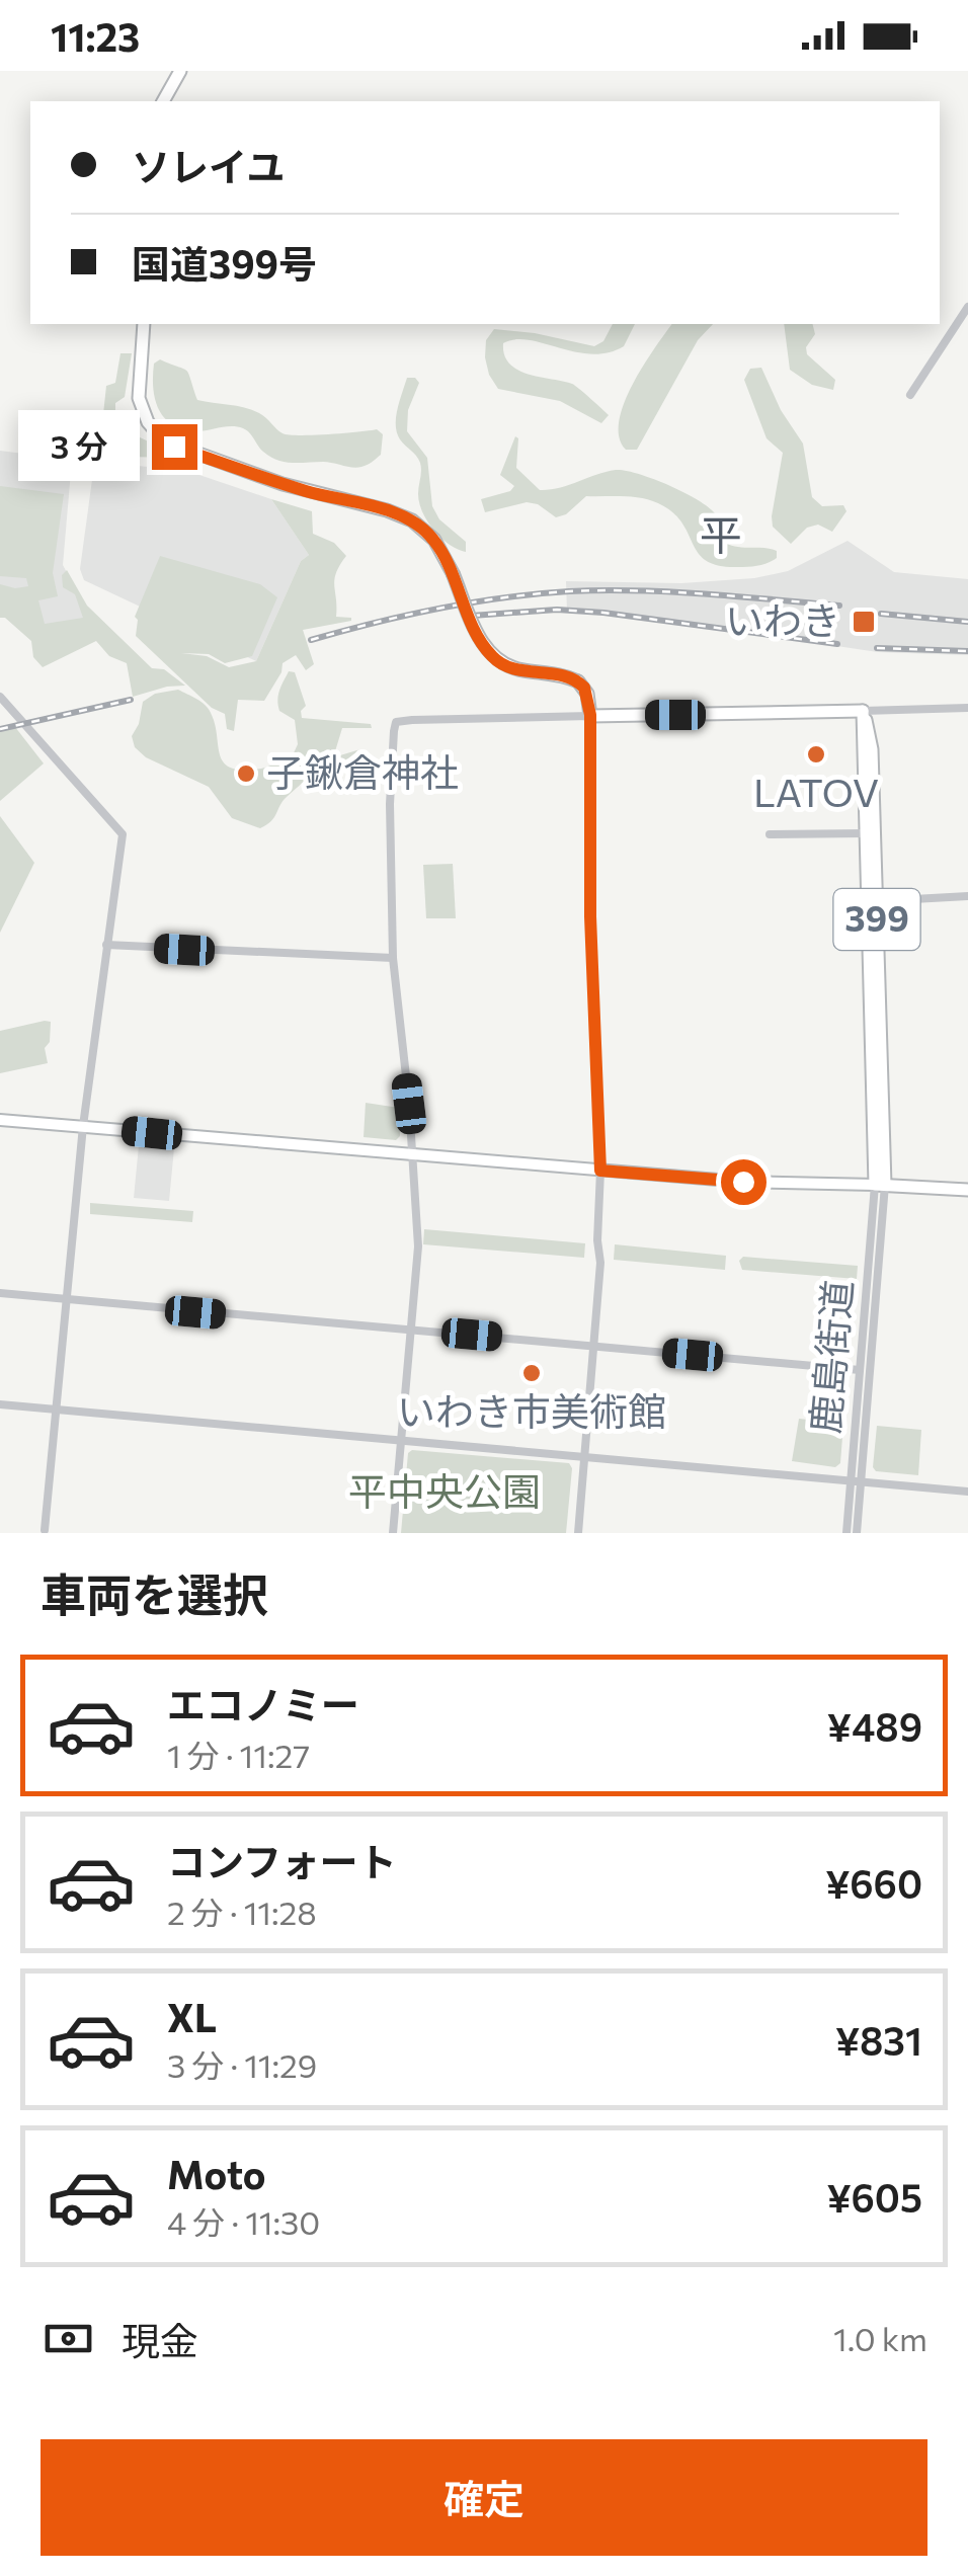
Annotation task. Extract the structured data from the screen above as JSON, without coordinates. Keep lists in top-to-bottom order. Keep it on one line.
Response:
{"streets":{"highway":["399"],"street":["鹿島街道"]},"crossings":[["399","鹿島街道"]],"districts":["平"],"parks":["平中央公園"],"places":{"transit":["いわき"],"other":["LATOV","子鍬倉神社","いわき市美術館"]},"page":{"status":"11:23","banner":["ソレイユ","国道399号"],"bubble":"3 分","heading":"車両を選択","list":[{"name":"エコノミー","note":"1 分 · 11:27","value":"¥489"},{"name":"コンフォート","note":"2 分 · 11:28","value":"¥660"},{"name":"XL","note":"3 分 · 11:29","value":"¥831"},{"name":"Moto","note":"4 分 · 11:30","value":"¥605"}],"pay":["現金","1.0 km"],"buttons":"確定"}}
